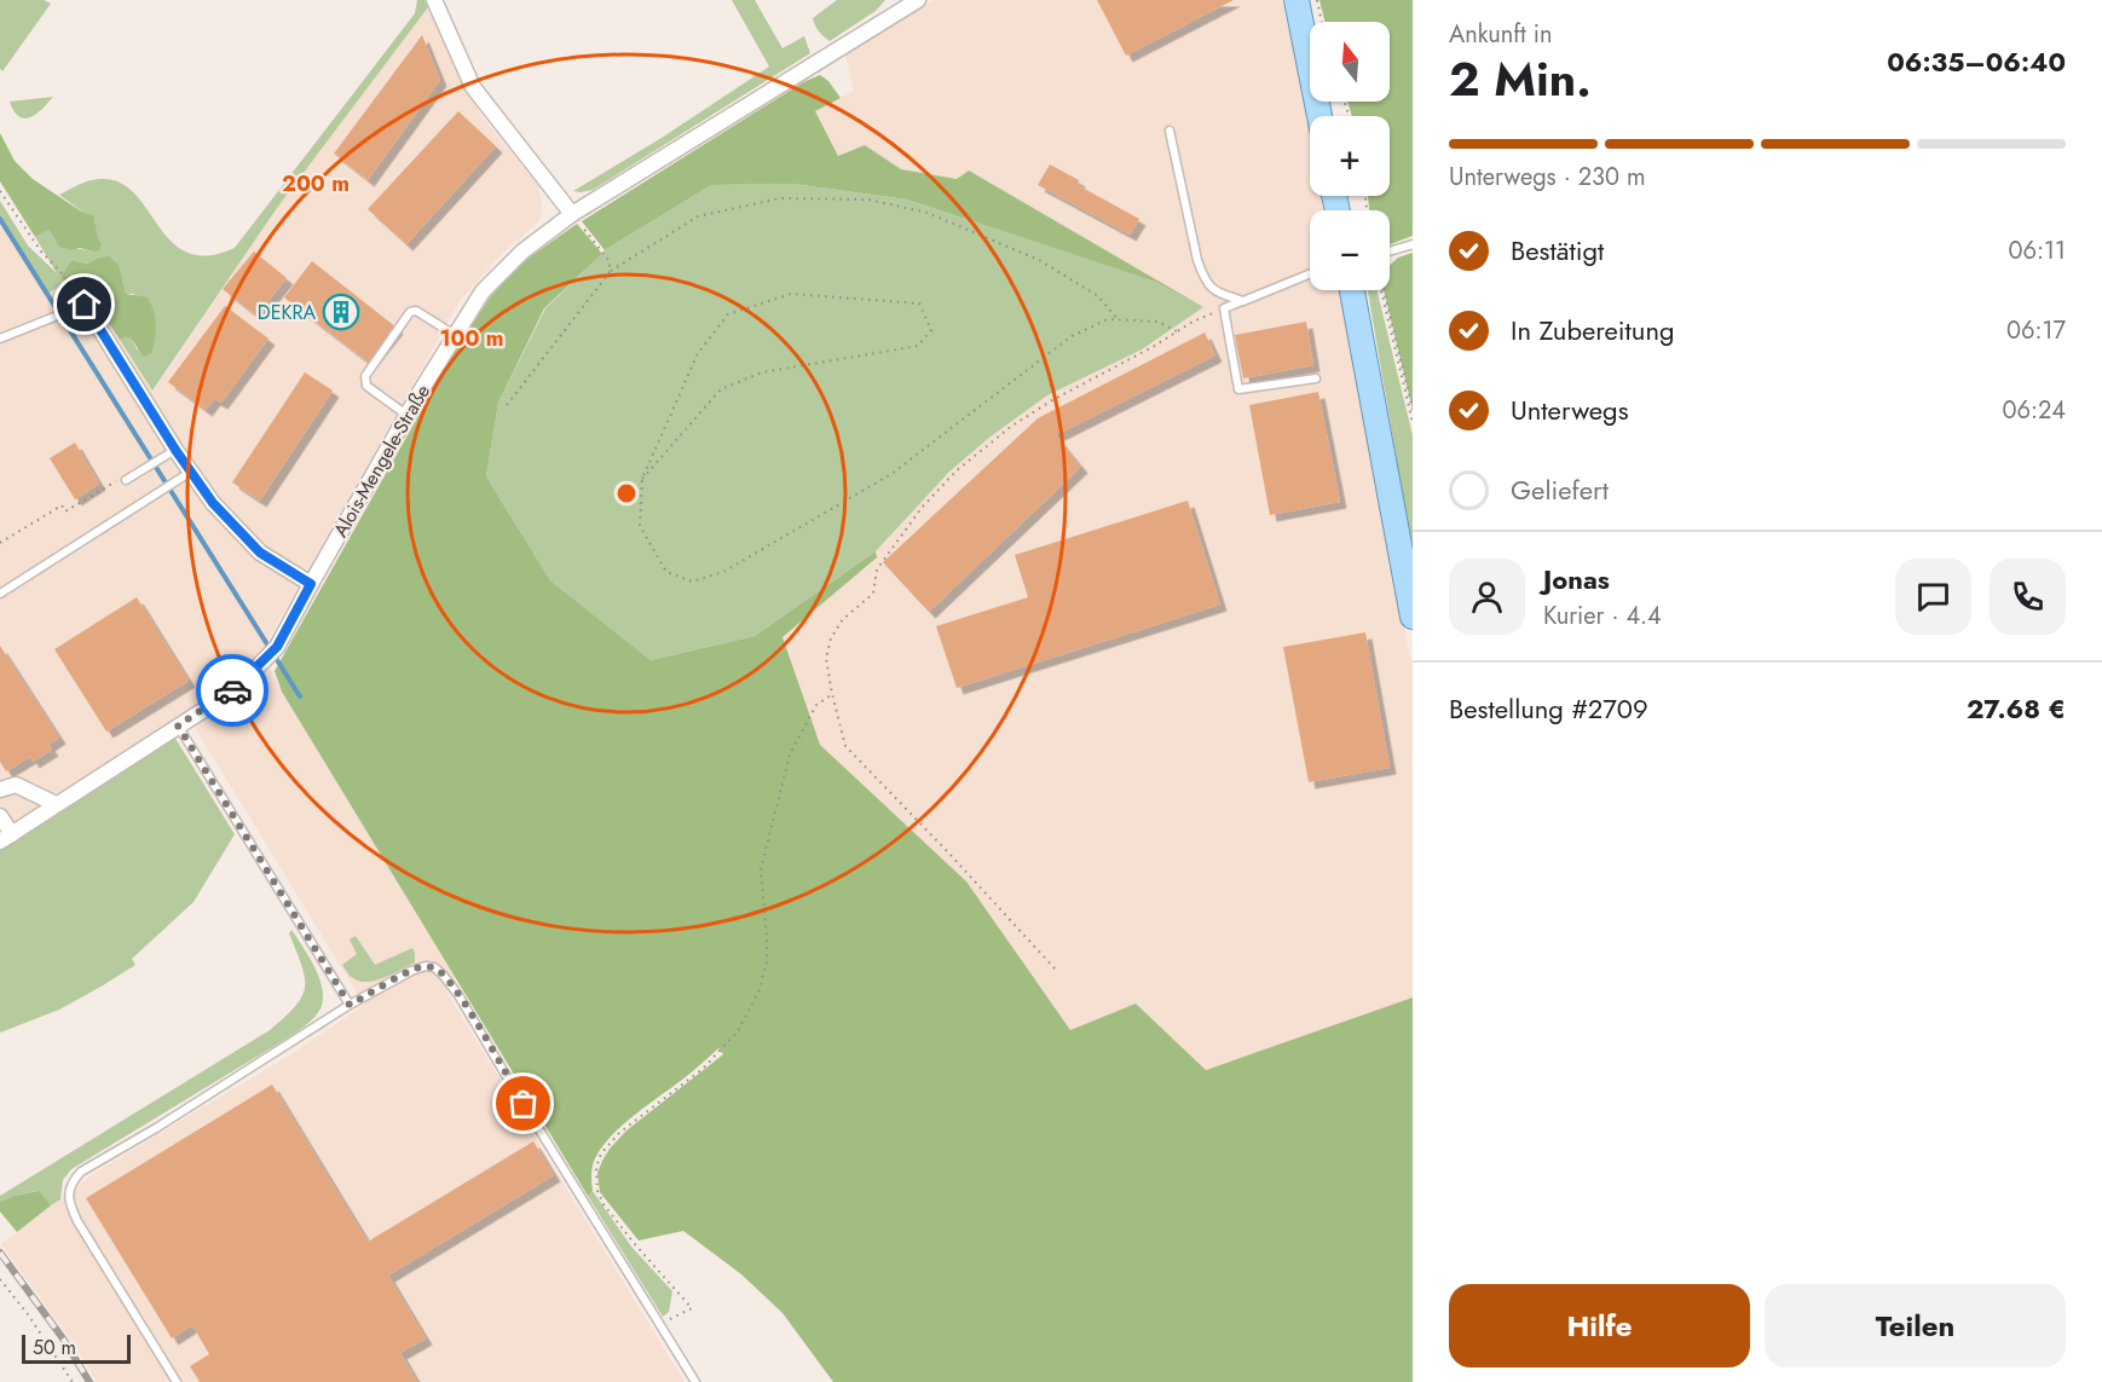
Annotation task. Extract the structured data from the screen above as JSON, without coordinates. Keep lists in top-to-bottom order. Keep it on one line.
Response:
{"streets":{"street":["Alois-Mengele-Straße"]},"places":{"building":["DEKRA"]},"scale_bar":"50 m","north":"top","page":{"heading":["2 Min.","Ankunft in","06:35–06:40"],"panel":["Jonas","Kurier · 4.4","Bestellung #2709","27.68 €"],"map_buttons":["+","−"],"bar":"Unterwegs · 230 m","list":[["Bestätigt","06:11"],["In Zubereitung","06:17"],["Unterwegs","06:24"],"Geliefert"],"buttons":["Hilfe","Teilen"],"scale":"50 m"},"rings":["200 m","100 m"]}
